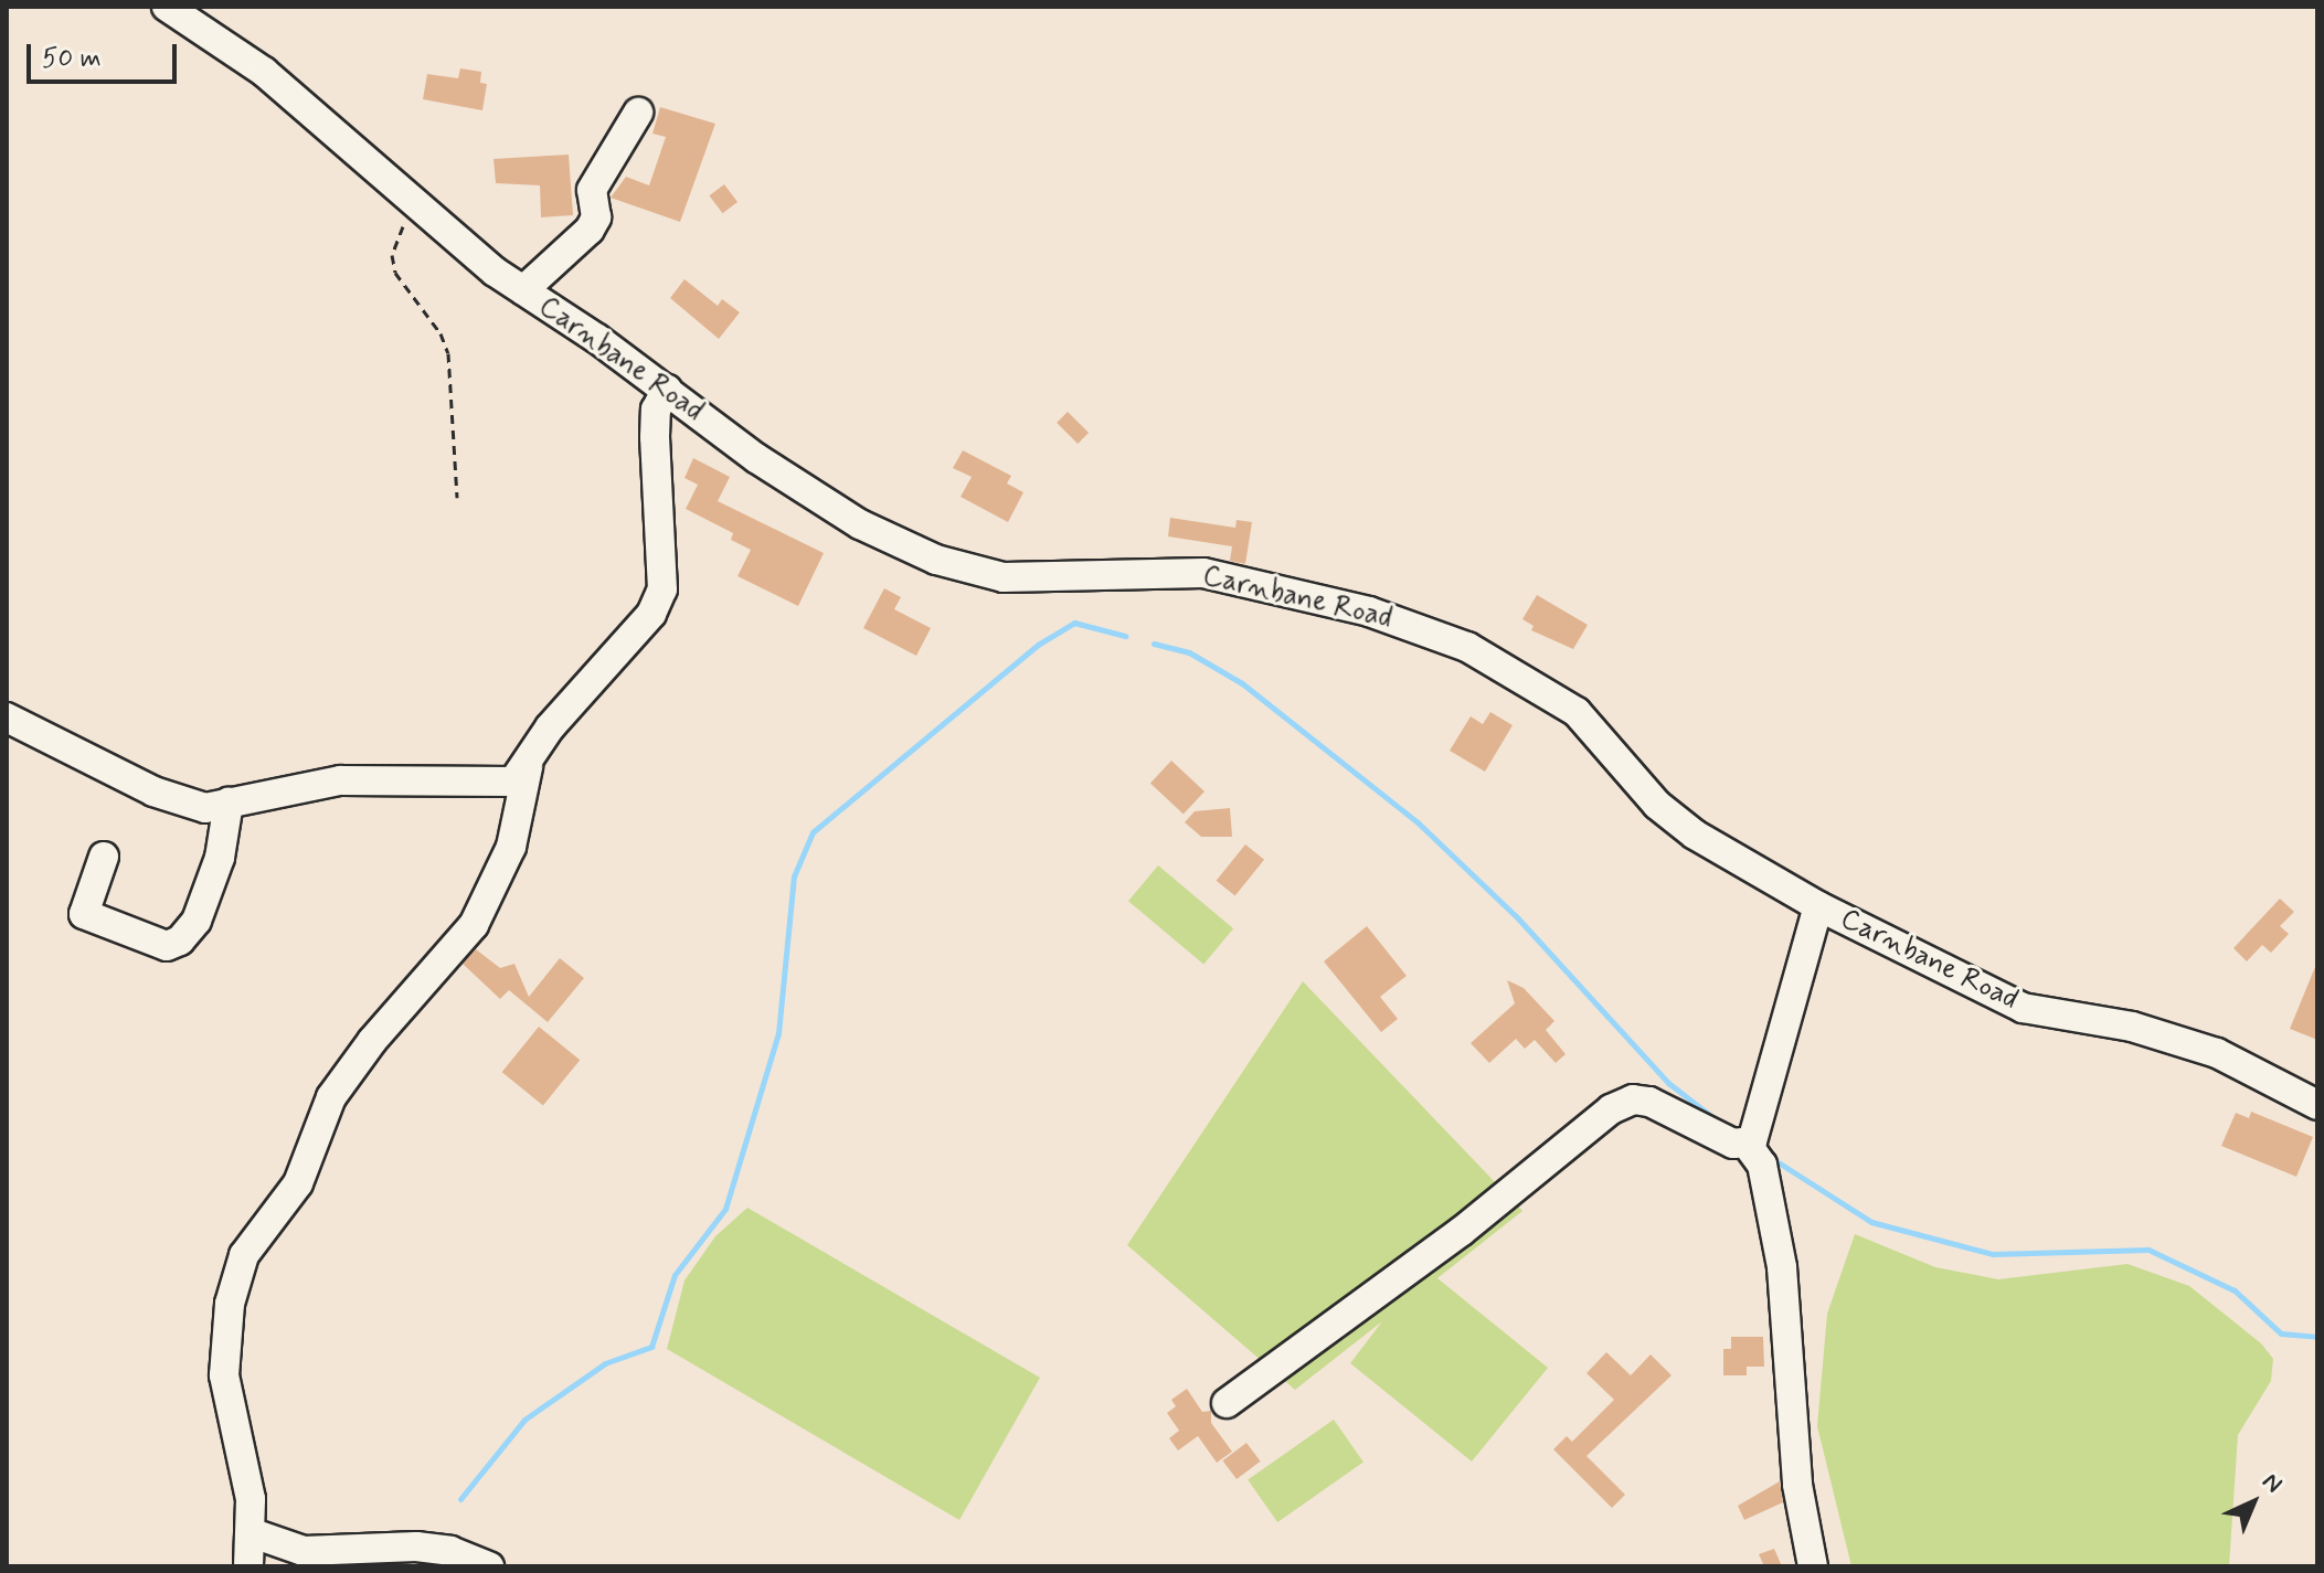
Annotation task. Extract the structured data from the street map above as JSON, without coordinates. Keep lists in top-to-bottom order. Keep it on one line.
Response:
{"streets":{"street":["Carnbane Road"]},"scale_bar":"50 m","north":"top right"}
